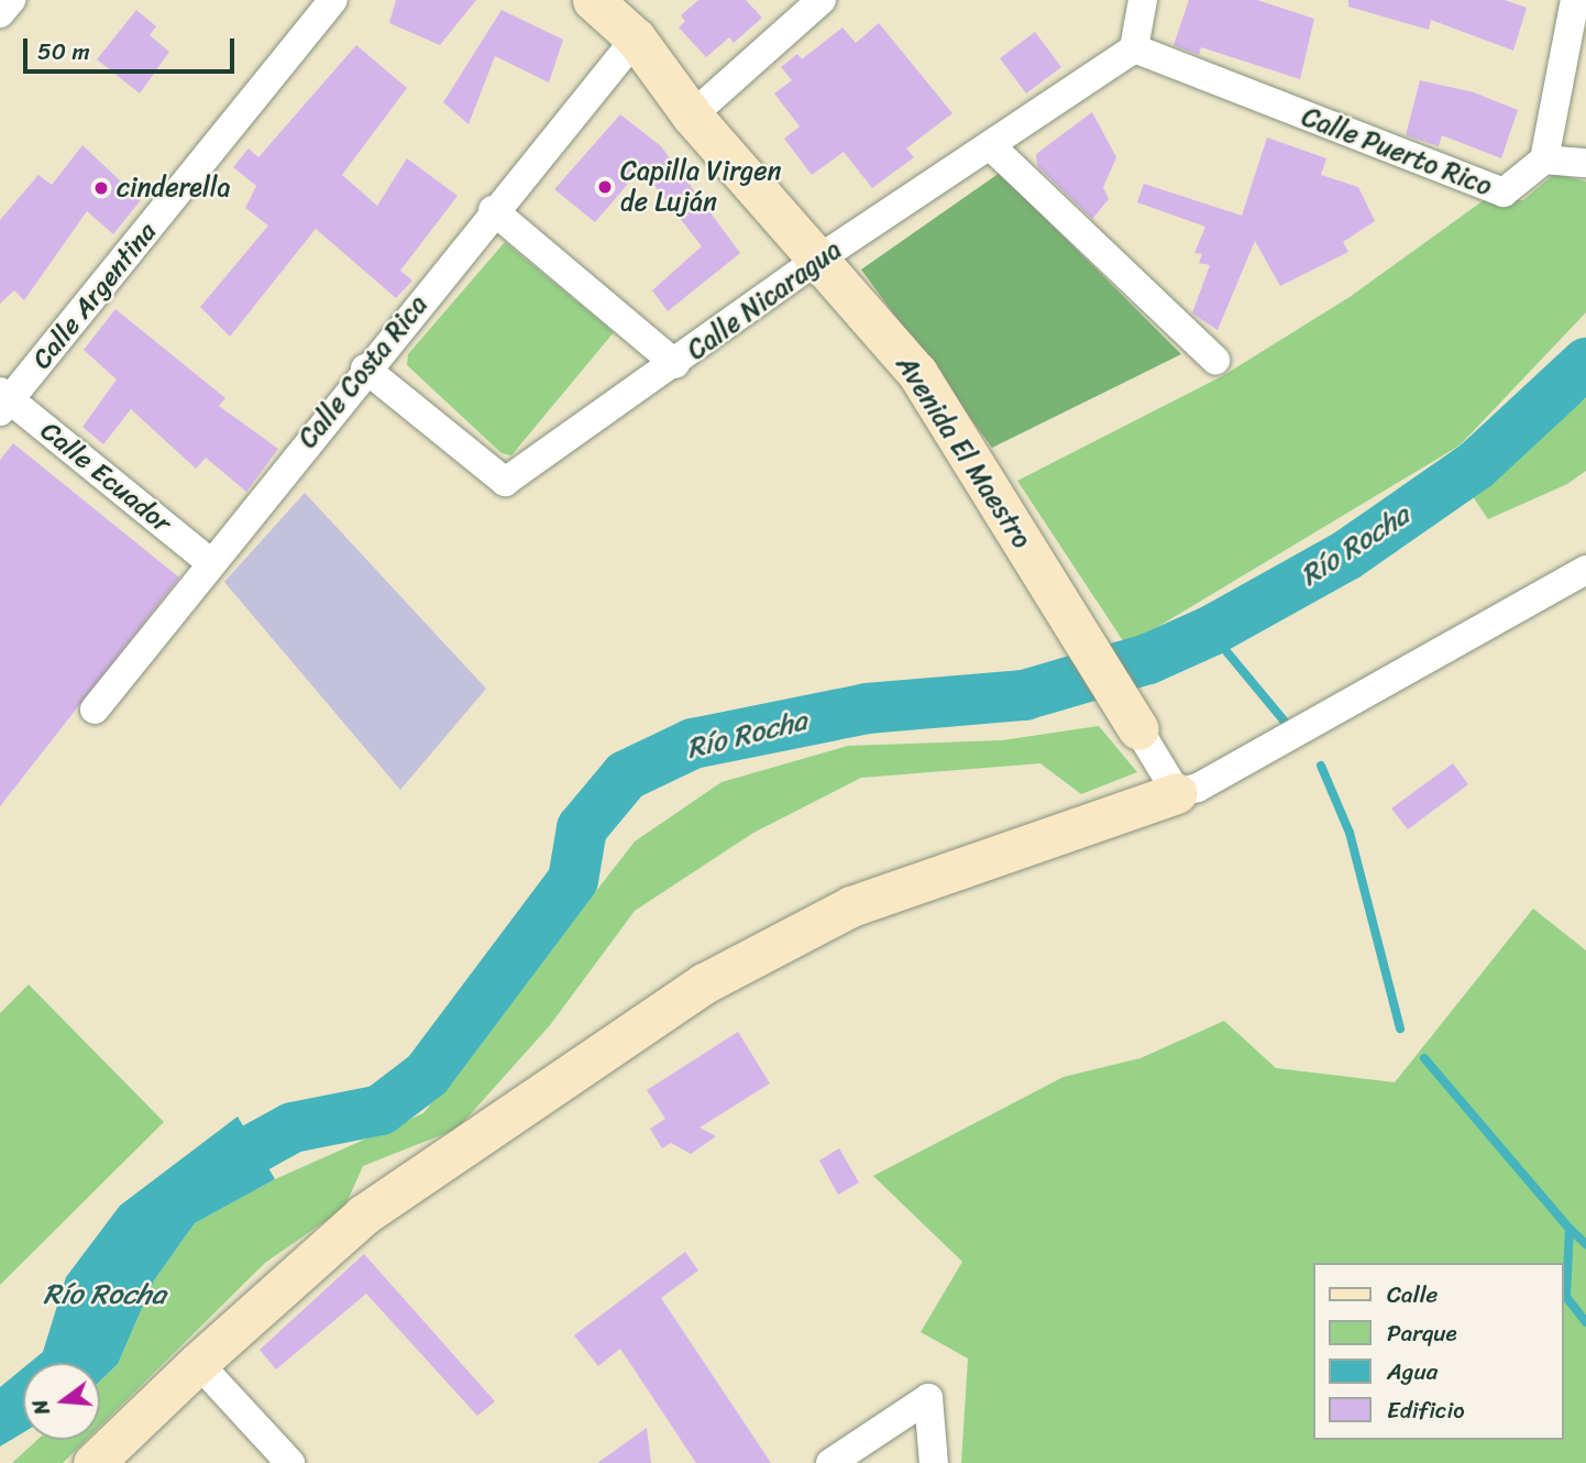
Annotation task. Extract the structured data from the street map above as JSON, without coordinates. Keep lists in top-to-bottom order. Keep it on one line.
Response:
{"streets":{"street":["Calle Puerto Rico","Calle Argentina","Calle Nicaragua","Calle Costa Rica","Avenida El Maestro","Calle Ecuador"]},"crossings":[["Calle Puerto Rico","Calle Nicaragua"],["Calle Argentina","Calle Ecuador"],["Calle Nicaragua","Calle Costa Rica"],["Calle Nicaragua","Avenida El Maestro"],["Calle Costa Rica","Avenida El Maestro"],["Calle Costa Rica","Calle Ecuador"]],"water":["Río Rocha"],"places":["Capilla Virgen de Luján","cinderella"],"legend":["Calle","Parque","Agua","Edificio"],"scale_bar":"50 m","north":"left"}
